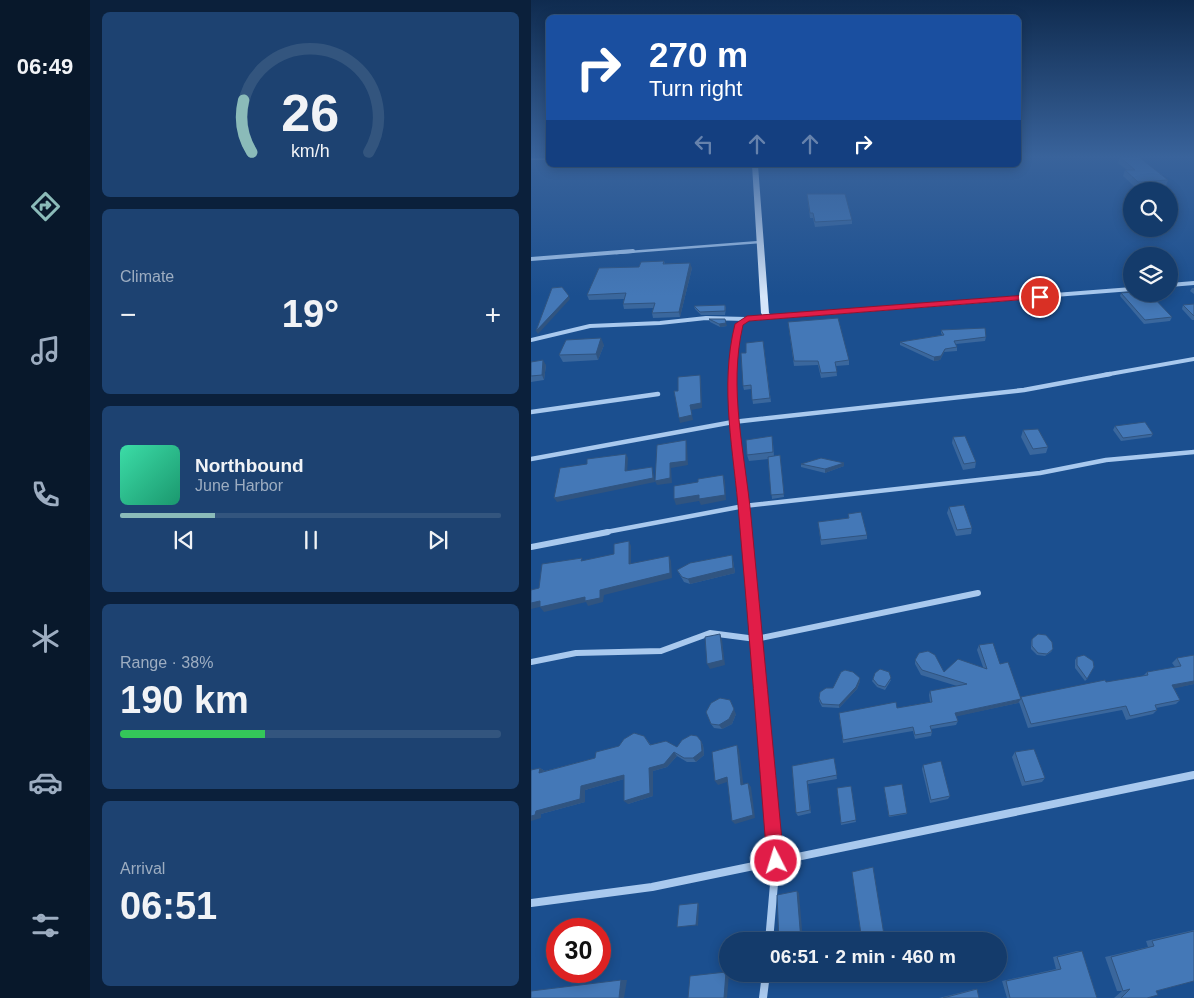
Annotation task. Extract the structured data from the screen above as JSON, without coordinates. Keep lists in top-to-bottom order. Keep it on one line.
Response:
{"page":{"tabs":"06:49","turn":["270 m","Turn right"],"tile":["Climate",["Range · 38%","190 km"],["Arrival","06:51"]],"heat":["−","19°","+"],"song":["Northbound","June Harbor"],"limit":"30","trip":"06:51 · 2 min · 460 m","gauge":["26","km/h"]}}
